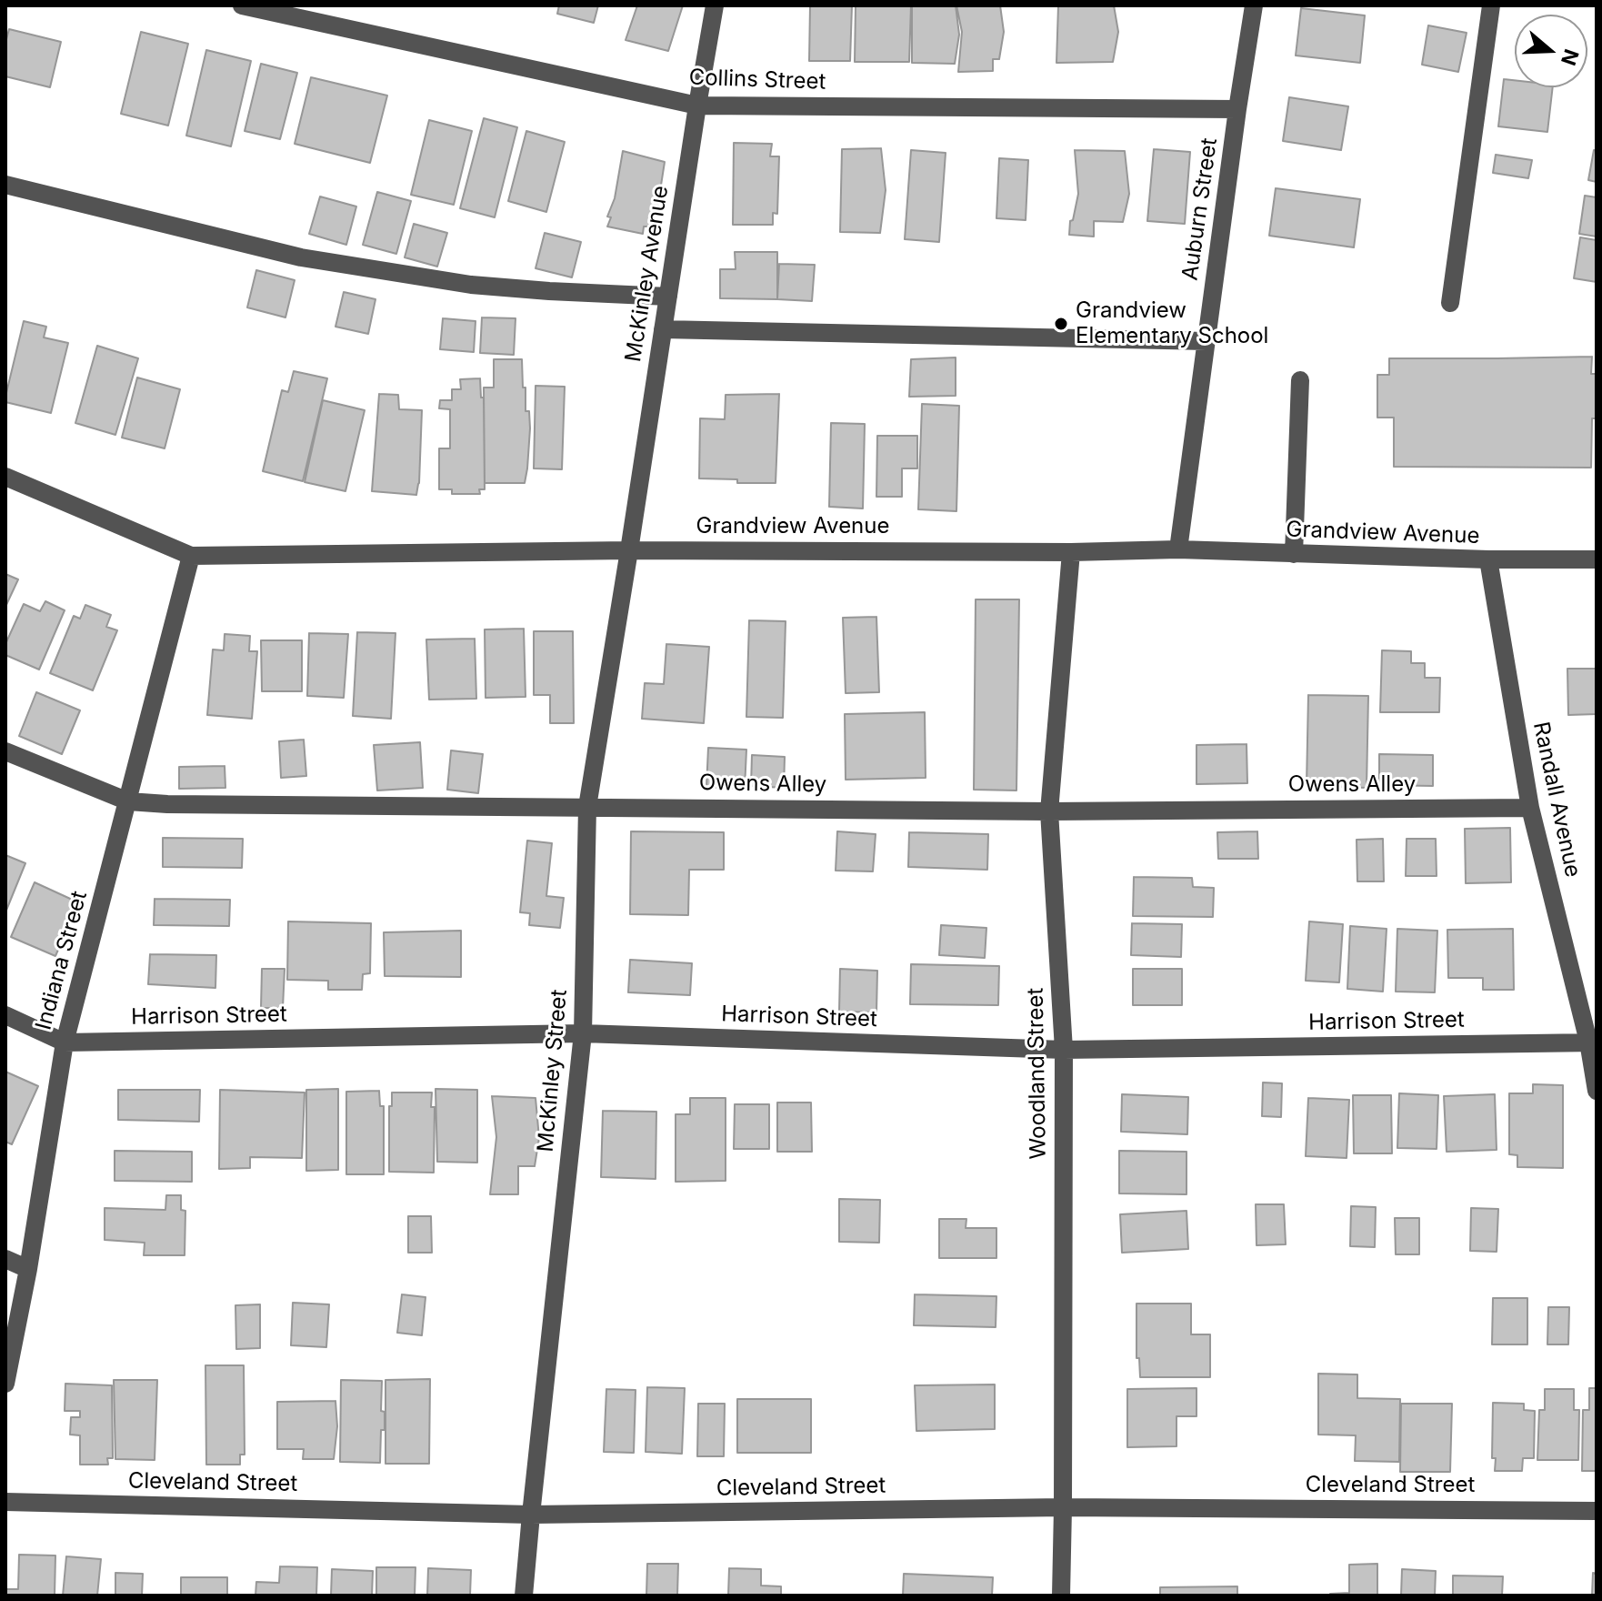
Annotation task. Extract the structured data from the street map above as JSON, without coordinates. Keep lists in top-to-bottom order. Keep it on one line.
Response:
{"streets":{"street":["Collins Street","Auburn Street","McKinley Avenue","Grandview Avenue","Owens Alley","Randall Avenue","Indiana Street","Harrison Street","McKinley Street","Woodland Street","Cleveland Street"]},"crossings":[["Collins Street","Auburn Street"],["Collins Street","McKinley Avenue"],["Auburn Street","Grandview Avenue"],["McKinley Avenue","Grandview Avenue"],["McKinley Avenue","McKinley Street"],["Grandview Avenue","Randall Avenue"],["Grandview Avenue","Indiana Street"],["Grandview Avenue","McKinley Street"],["Grandview Avenue","Woodland Street"],["Owens Alley","Randall Avenue"],["Owens Alley","Indiana Street"],["Owens Alley","McKinley Street"],["Owens Alley","Woodland Street"],["Randall Avenue","Harrison Street"],["Indiana Street","Harrison Street"],["Harrison Street","McKinley Street"],["Harrison Street","Woodland Street"],["McKinley Street","Cleveland Street"],["Woodland Street","Cleveland Street"]],"places":["Grandview Elementary School"],"north":"right"}
